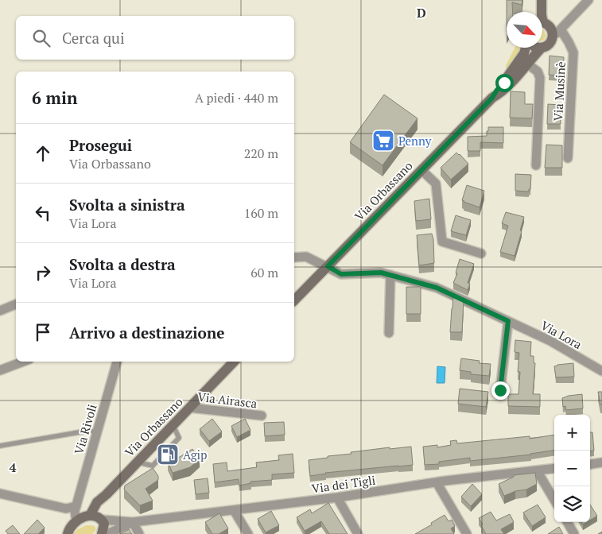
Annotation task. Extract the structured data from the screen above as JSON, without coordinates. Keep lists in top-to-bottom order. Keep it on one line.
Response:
{"streets":{"main road":["Via Orbassano"],"street":["Via Musinè","Via Lora","Via Airasca","Via Rivoli","Via dei Tigli"]},"crossings":[["Via Orbassano","Via Lora"],["Via Orbassano","Via Airasca"],["Via Orbassano","Via dei Tigli"]],"places":{"supermarket":["Penny"],"fuel station":["Agip"]},"north":"bottom right","page":{"search":"Cerca qui","heading":["6 min","A piedi · 440 m"],"list":[["Prosegui","Via Orbassano","220 m"],["Svolta a sinistra","Via Lora","160 m"],["Svolta a destra","Via Lora","60 m"],"Arrivo a destinazione"],"map_buttons":["+","−"]},"grid":{"columns":["D"],"rows":["4"]}}
